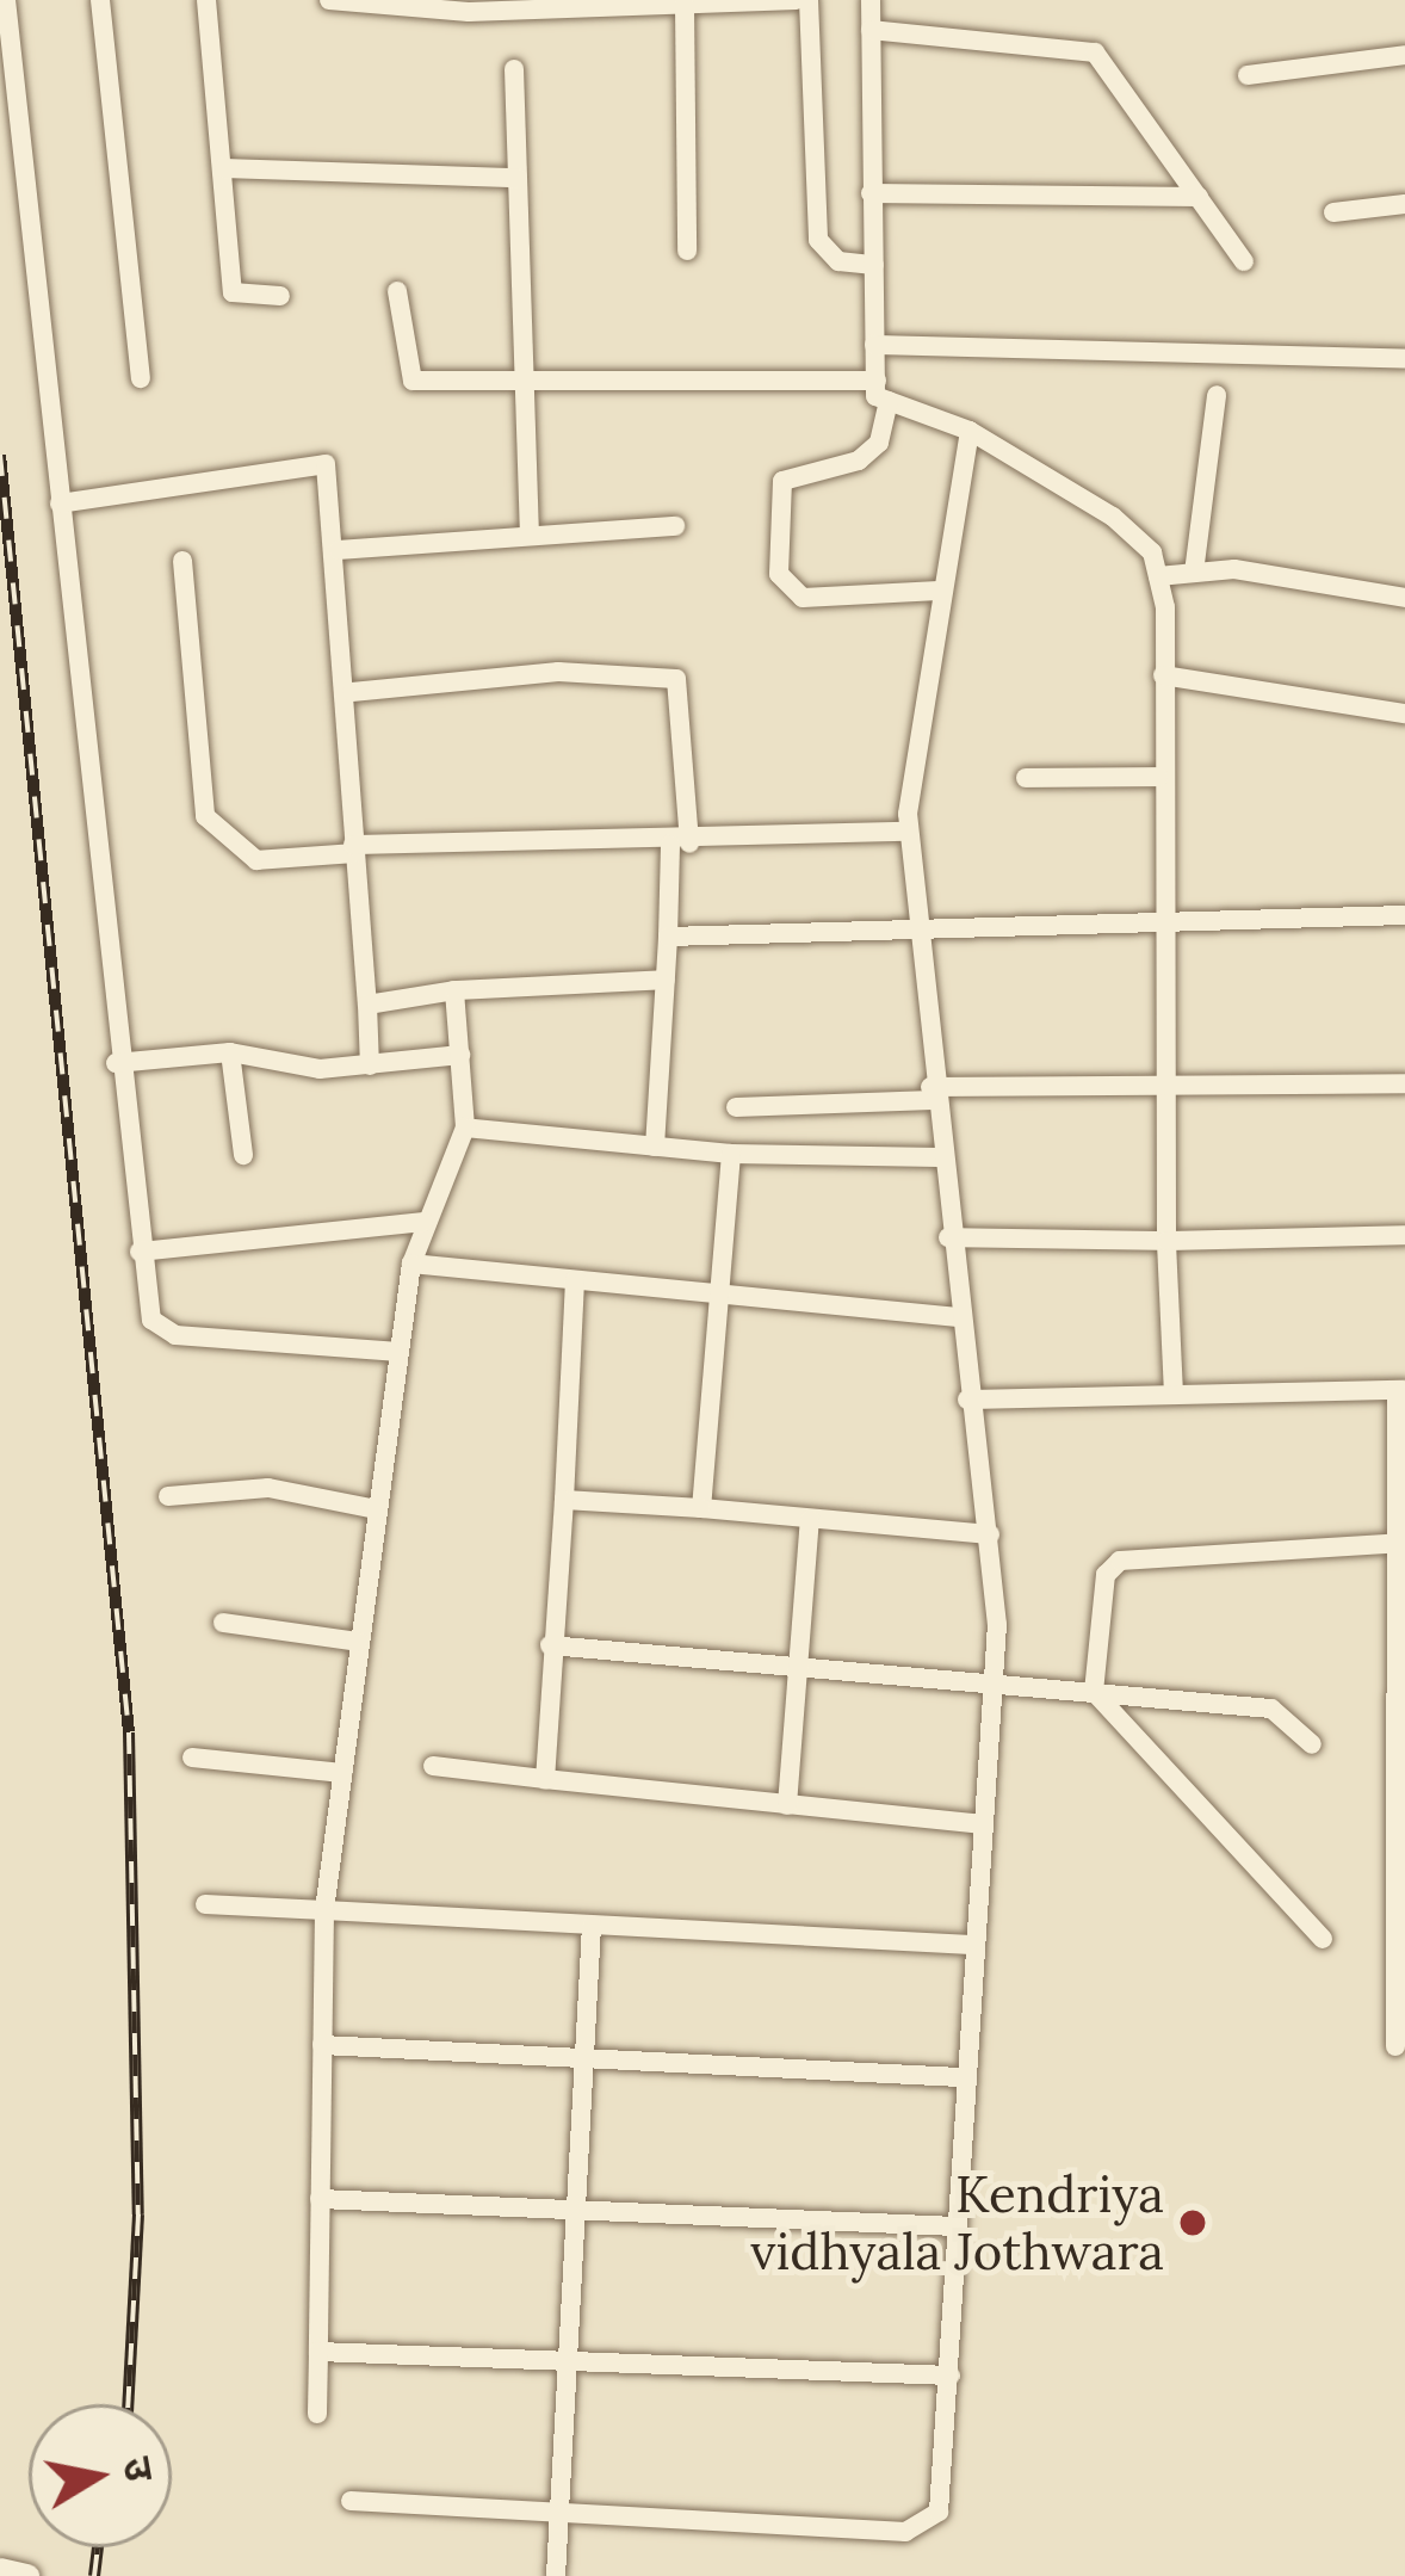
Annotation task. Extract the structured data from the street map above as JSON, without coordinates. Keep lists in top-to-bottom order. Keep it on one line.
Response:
{"places":["Kendriya vidhyala Jothwara"],"north":"right"}
